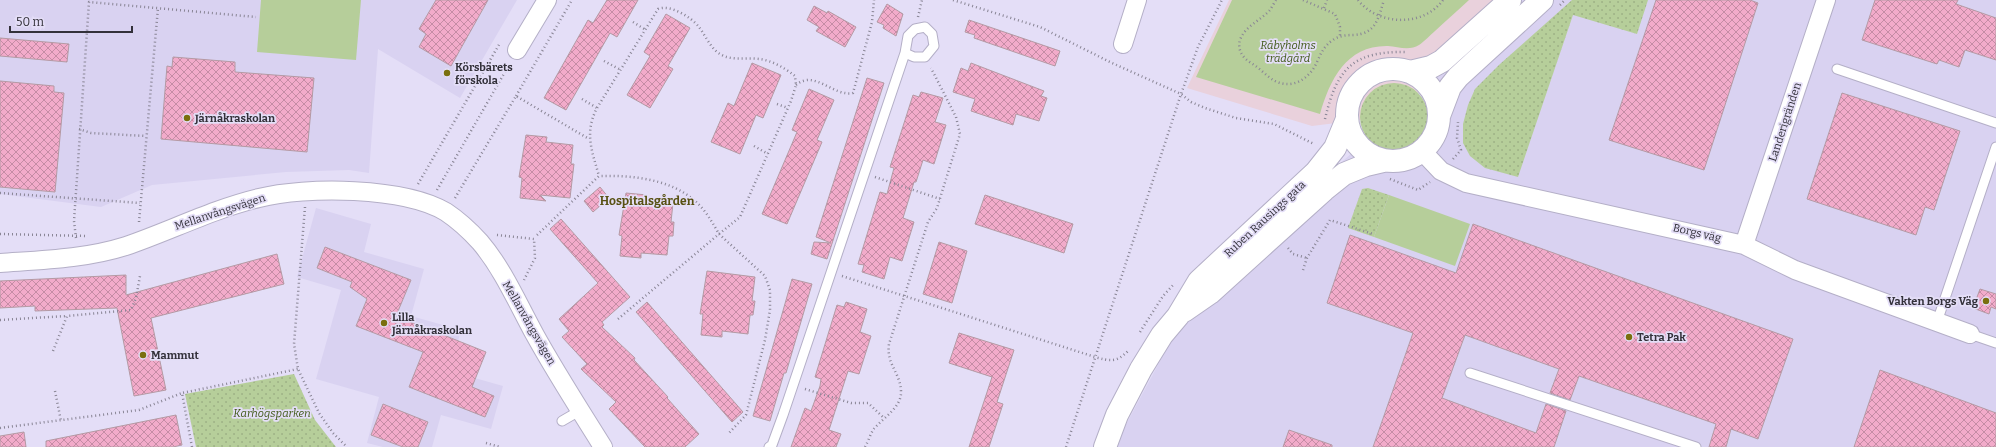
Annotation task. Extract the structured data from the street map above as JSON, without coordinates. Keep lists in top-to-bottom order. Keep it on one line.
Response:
{"streets":{"main road":["Ruben Rausings gata"],"street":["Landerigränden","Mellanvångsvägen","Borgs väg"]},"crossings":[["Landerigränden","Borgs väg"],["Ruben Rausings gata","Borgs väg"]],"districts":["Hospitalsgården"],"parks":["Råbyholms trädgård","Karhögsparken"],"places":["Körsbärets förskola","Järnåkraskolan","Vakten Borgs Väg","Lilla Järnåkraskolan","Tetra Pak","Mammut"],"scale_bar":"50 m"}
